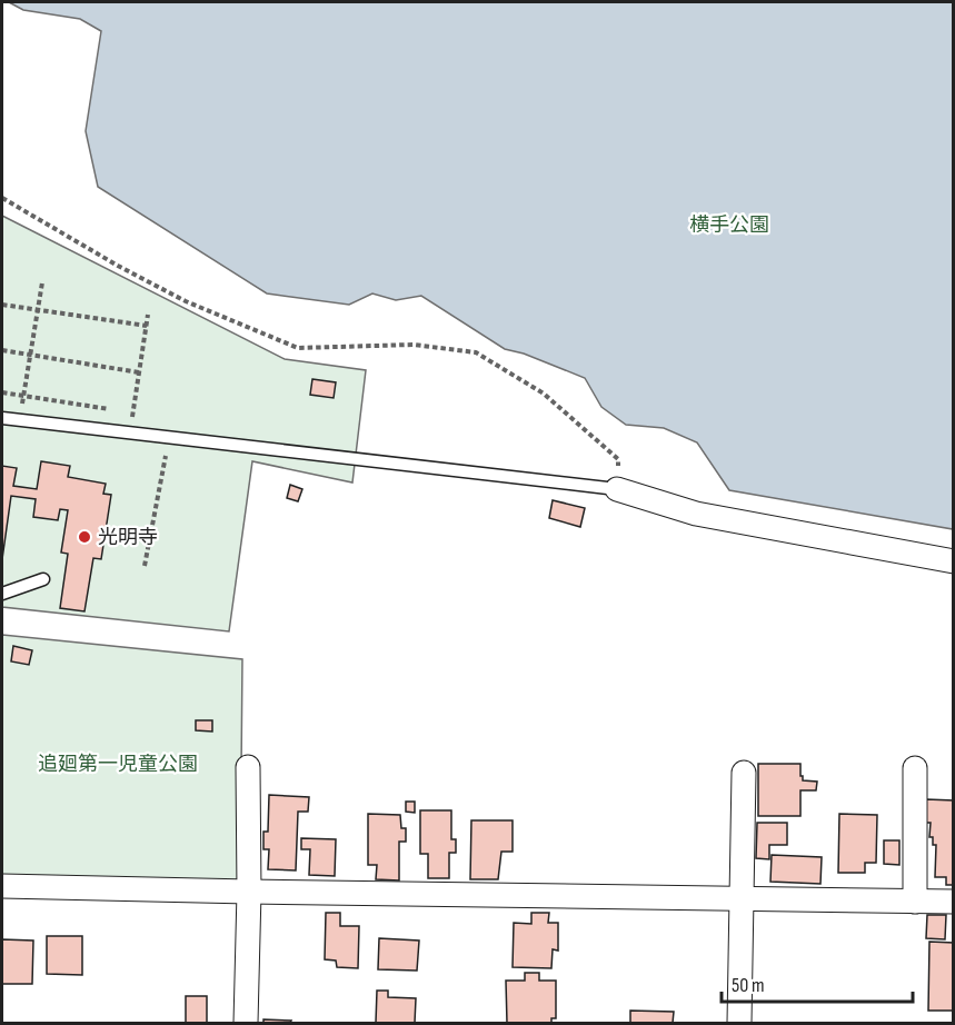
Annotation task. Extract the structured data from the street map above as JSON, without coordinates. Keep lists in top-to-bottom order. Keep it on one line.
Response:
{"parks":["横手公園","追廻第一児童公園"],"places":["光明寺"],"scale_bar":"50 m"}
